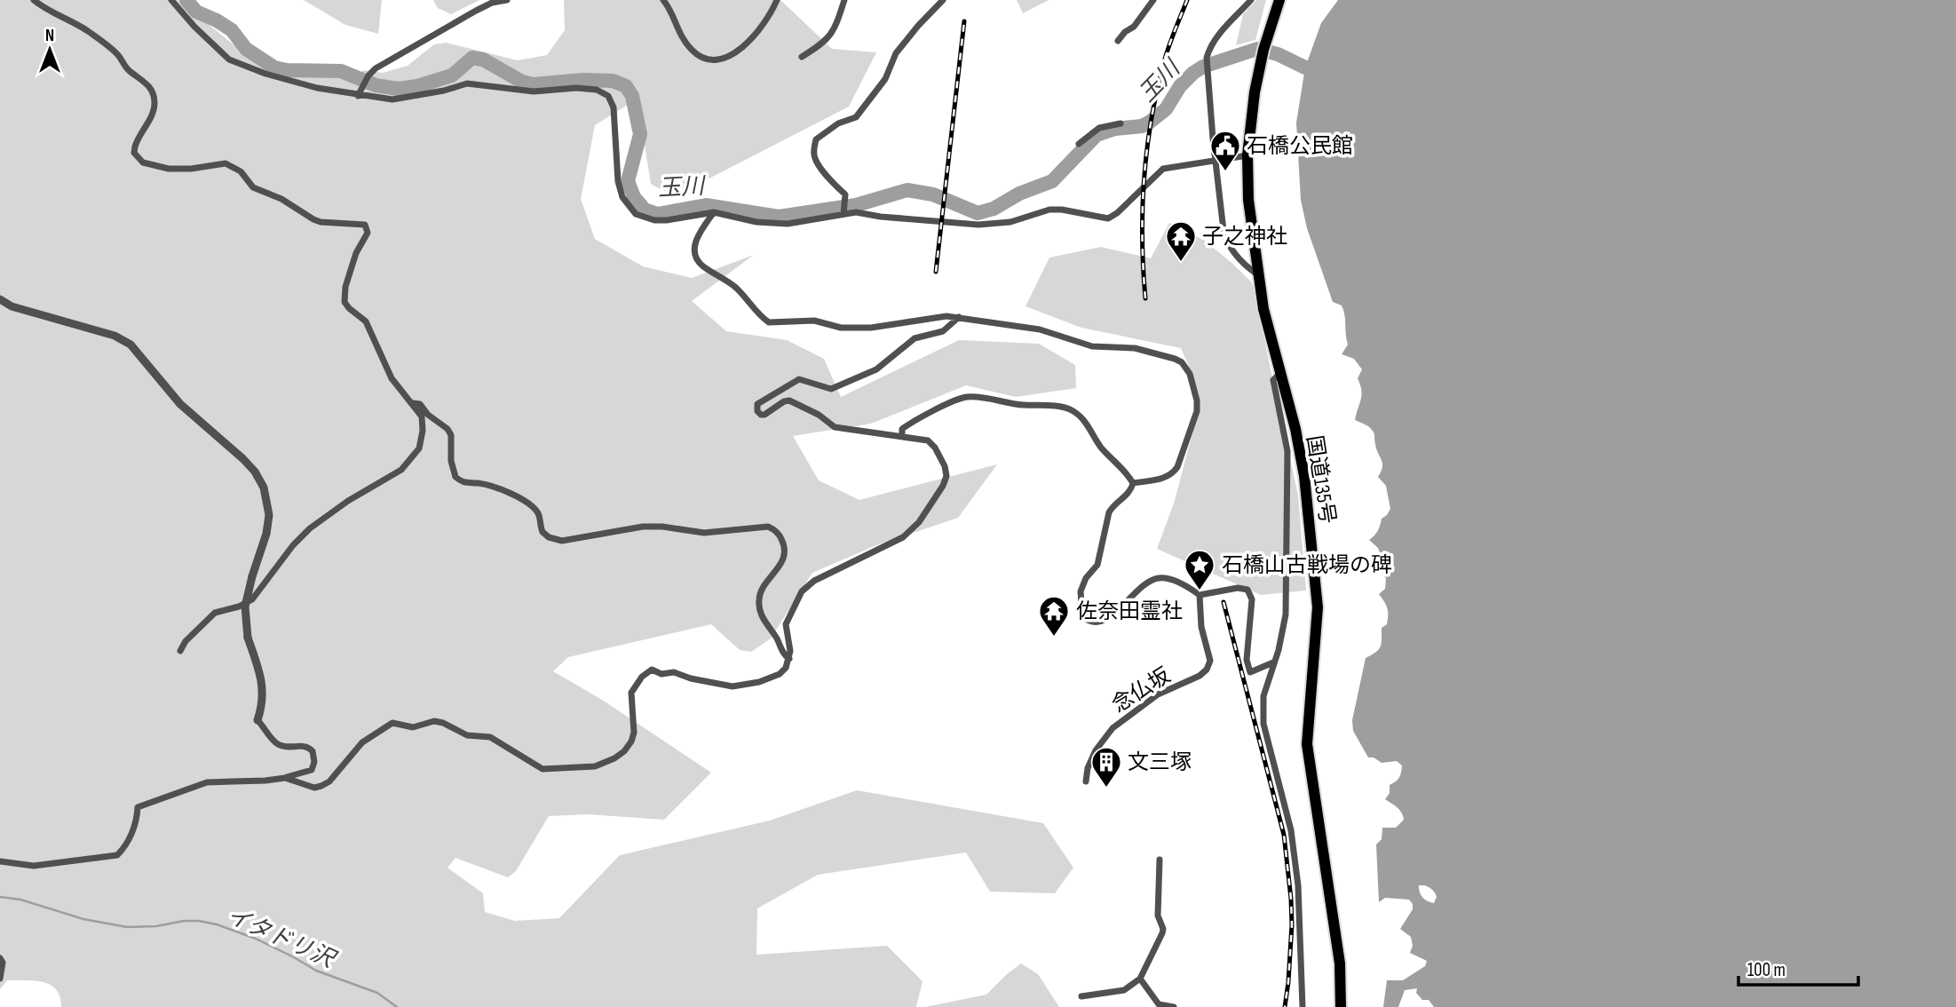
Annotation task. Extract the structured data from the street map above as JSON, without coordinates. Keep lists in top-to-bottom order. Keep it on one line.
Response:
{"streets":{"highway":["国道135号"],"street":["念仏坂"]},"water":["玉川","イタドリ沢"],"places":{"public building":["石橋公民館"],"temple":["子之神社","佐奈田霊社"],"place":["石橋山古戦場の碑"],"building":["文三塚"]},"scale_bar":"100 m","north":"top"}
